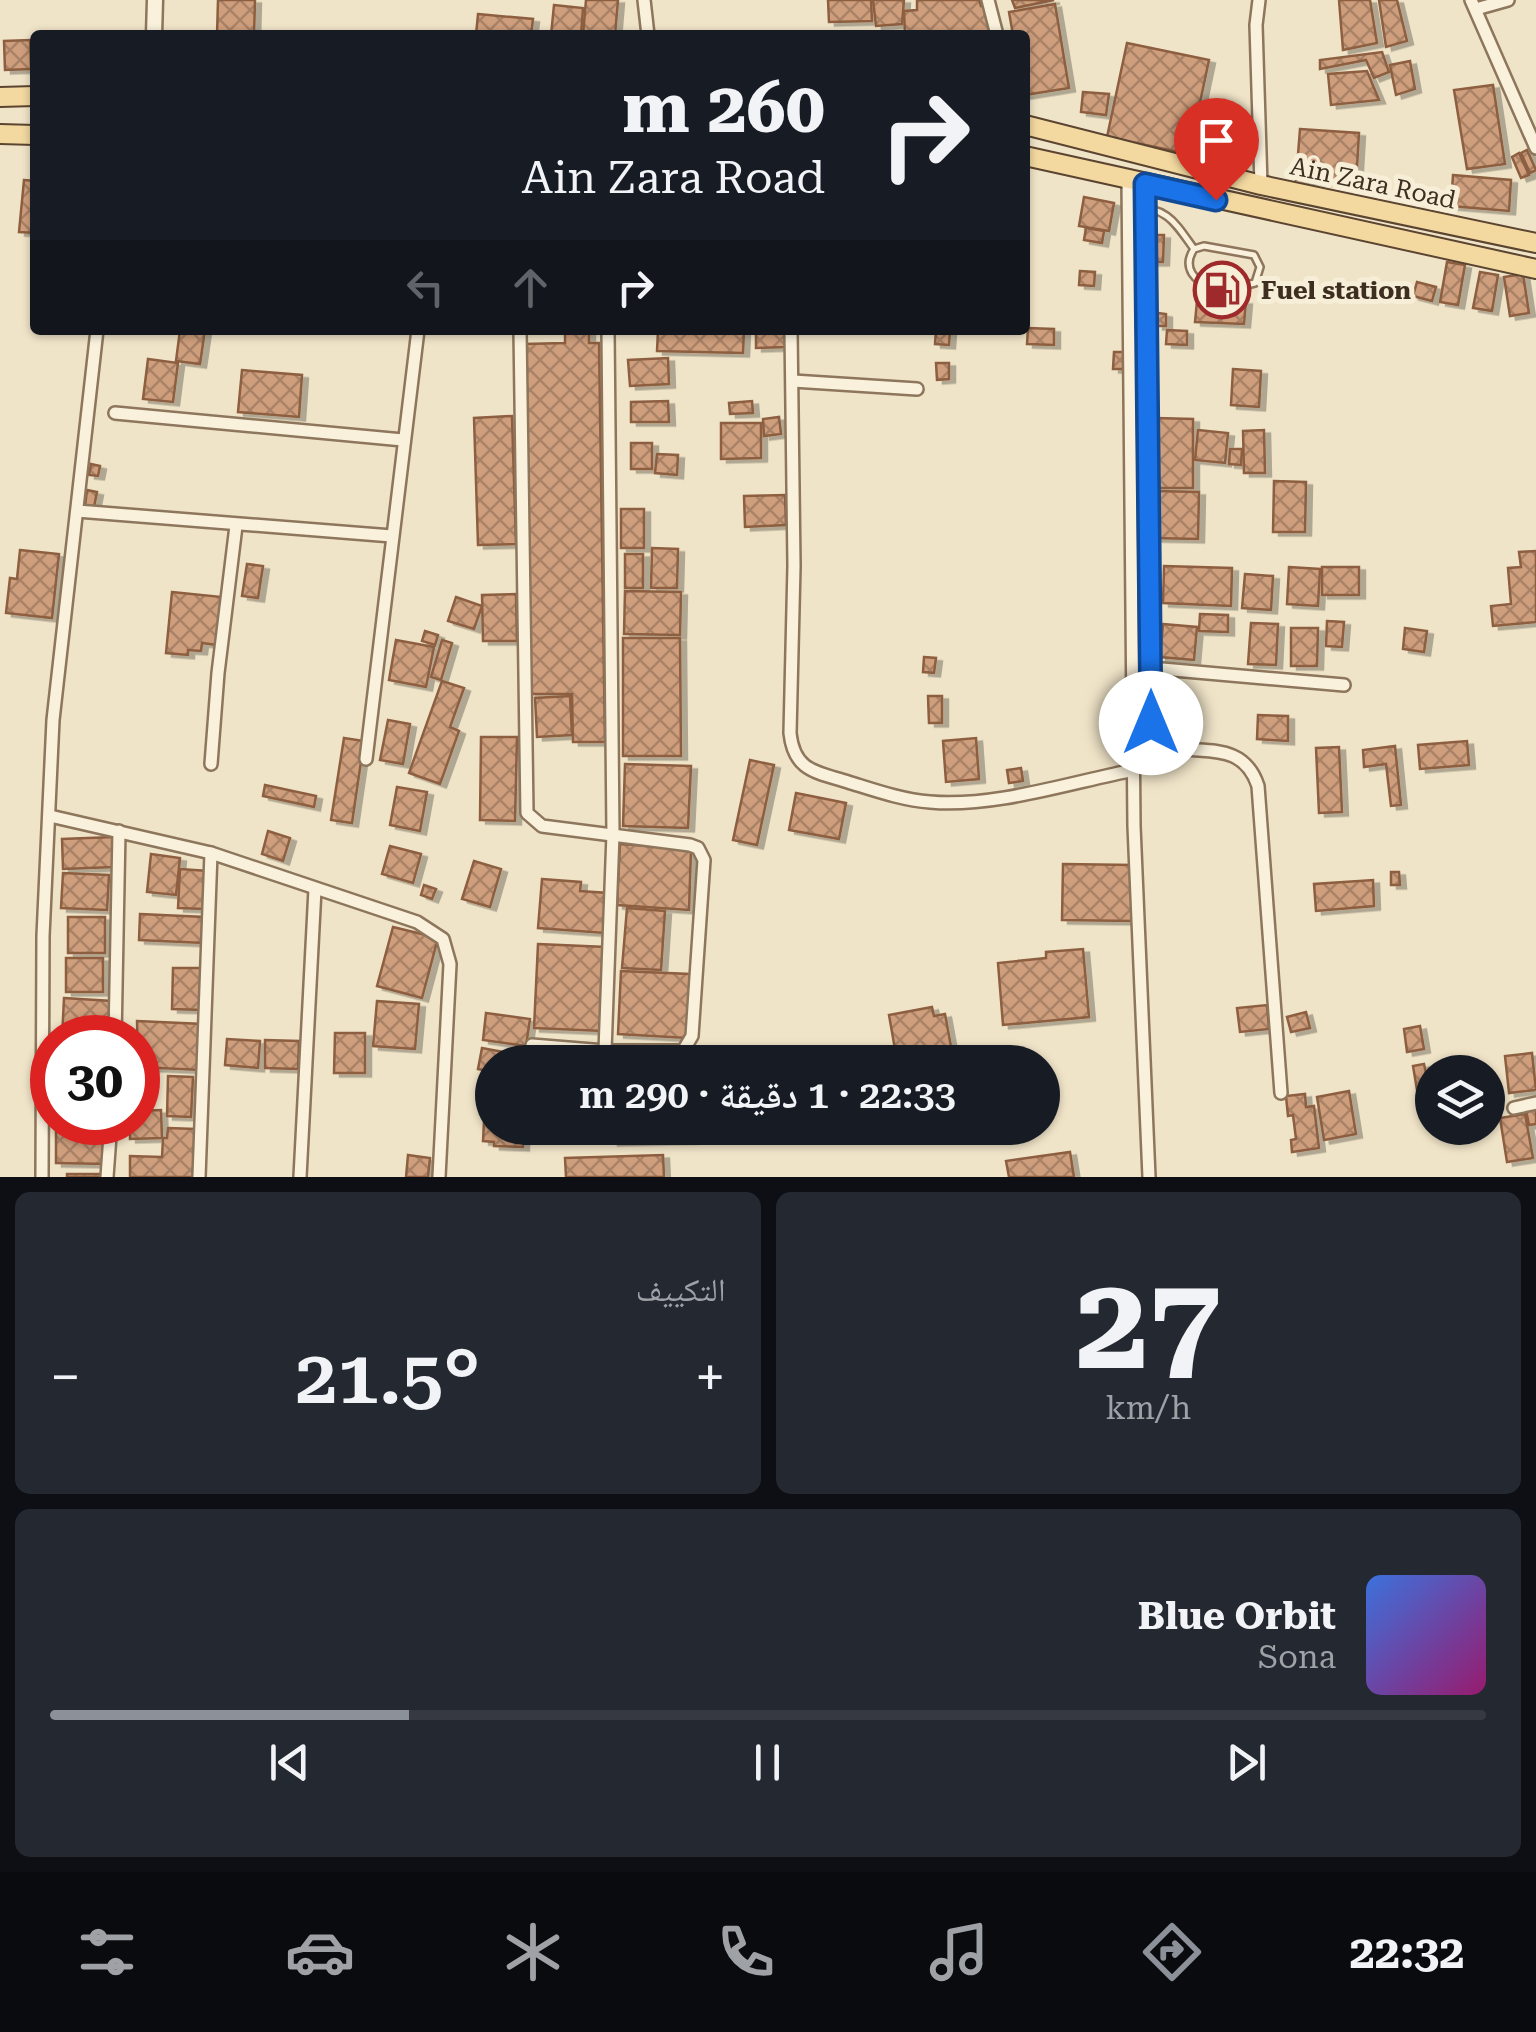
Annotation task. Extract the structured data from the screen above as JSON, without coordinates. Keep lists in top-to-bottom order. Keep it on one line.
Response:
{"streets":{"main road":["Ain Zara Road"]},"places":{"fuel station":["Fuel station"]},"page":{"turn":["260 m","Ain Zara Road"],"limit":"30","trip":"22:33 · 1 دقيقة · 290 m","tile":[["27","km/h"],"التكييف"],"heat":["−","21.5°","+"],"song":["Blue Orbit","Sona"],"tabs":"22:32"}}
